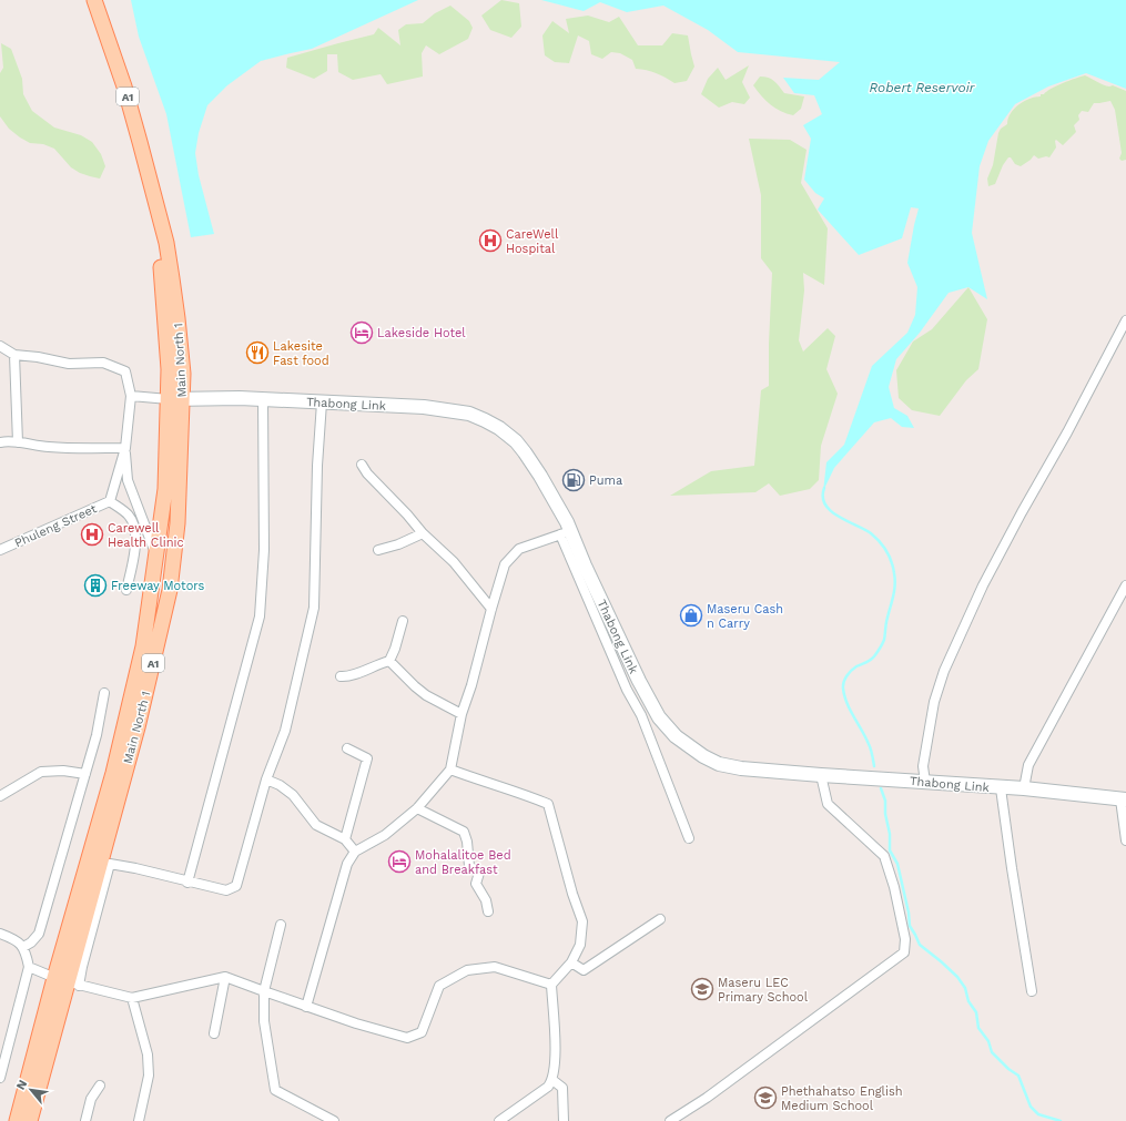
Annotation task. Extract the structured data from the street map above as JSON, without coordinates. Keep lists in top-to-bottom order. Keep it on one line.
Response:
{"streets":{"main road":["A1","Main North 1","Thabong Link"],"street":["Phuleng Street"]},"crossings":[["Main North 1","Thabong Link"]],"water":["Robert Reservoir"],"places":{"hospital":["CareWell Hospital","Carewell Health Clinic"],"hotel":["Lakeside Hotel","Mohalalitoe Bed and Breakfast"],"restaurant":["Lakesite Fast food"],"fuel station":["Puma"],"building":["Freeway Motors"],"shop":["Maseru Cash n Carry"],"school or university":["Maseru LEC Primary School","Phethahatso English Medium School"]},"north":"top left"}
